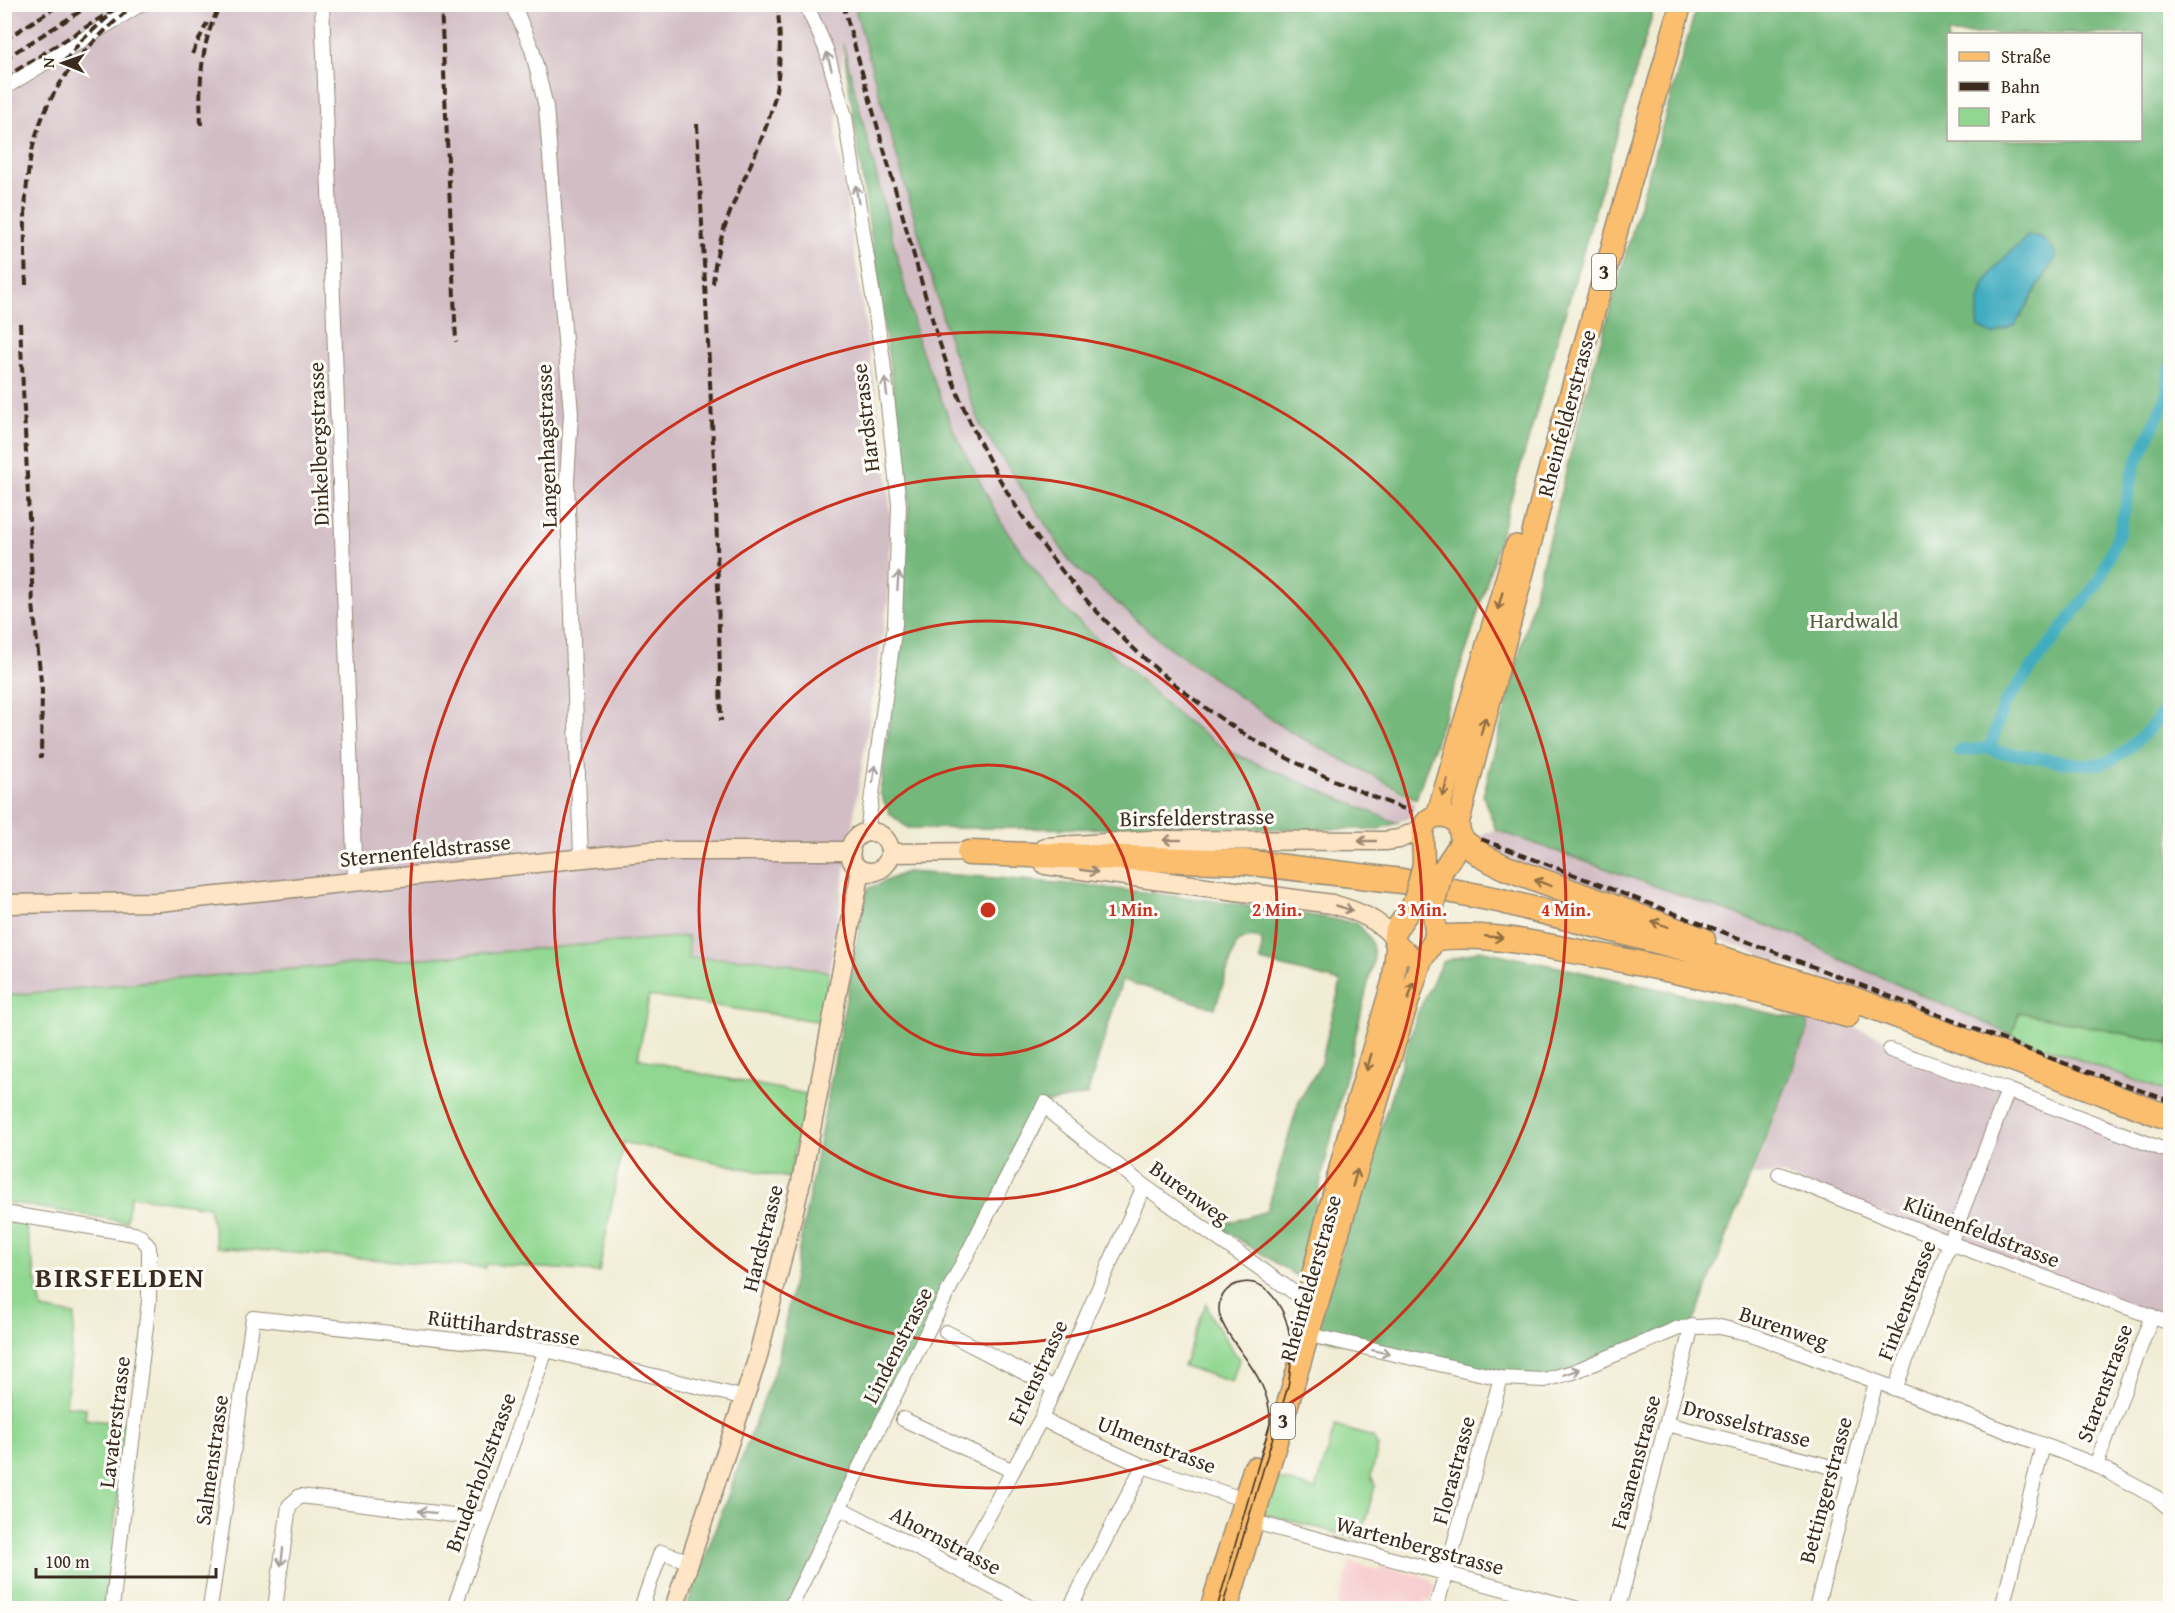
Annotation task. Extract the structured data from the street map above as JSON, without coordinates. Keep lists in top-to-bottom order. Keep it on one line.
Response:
{"streets":{"main road":["3","Rheinfelderstrasse"],"street":["Hardstrasse","Dinkelbergstrasse","Langenhagstrasse","Birsfelderstrasse","Sternenfeldstrasse","Burenweg","Klünenfeldstrasse","Finkenstrasse","Rüttihardstrasse","Lindenstrasse","Erlenstrasse","Starenstrasse","Lavaterstrasse","Drosselstrasse","Ulmenstrasse","Salmenstrasse","Fasanenstrasse","Florastrasse","Bruderholzstrasse","Bettingerstrasse","Ahornstrasse","Wartenbergstrasse"]},"crossings":[["Rheinfelderstrasse","Birsfelderstrasse"],["Rheinfelderstrasse","Burenweg"],["Rheinfelderstrasse","Ulmenstrasse"],["Rheinfelderstrasse","Wartenbergstrasse"],["Hardstrasse","Birsfelderstrasse"],["Hardstrasse","Sternenfeldstrasse"],["Hardstrasse","Rüttihardstrasse"],["Dinkelbergstrasse","Sternenfeldstrasse"],["Langenhagstrasse","Sternenfeldstrasse"],["Birsfelderstrasse","Sternenfeldstrasse"],["Burenweg","Finkenstrasse"],["Burenweg","Lindenstrasse"],["Burenweg","Erlenstrasse"],["Burenweg","Starenstrasse"],["Burenweg","Fasanenstrasse"],["Burenweg","Florastrasse"],["Burenweg","Bettingerstrasse"],["Klünenfeldstrasse","Finkenstrasse"],["Klünenfeldstrasse","Starenstrasse"],["Rüttihardstrasse","Salmenstrasse"],["Rüttihardstrasse","Bruderholzstrasse"],["Lindenstrasse","Ahornstrasse"],["Erlenstrasse","Ulmenstrasse"],["Erlenstrasse","Ahornstrasse"],["Drosselstrasse","Fasanenstrasse"],["Drosselstrasse","Bettingerstrasse"],["Ulmenstrasse","Wartenbergstrasse"],["Florastrasse","Wartenbergstrasse"]],"one_way":["Hardstrasse"],"districts":["BIRSFELDEN"],"parks":["Hardwald"],"legend":["Straße","Bahn","Park"],"scale_bar":"100 m","north":"left","rings":["1 Min.","2 Min.","3 Min.","4 Min."]}
